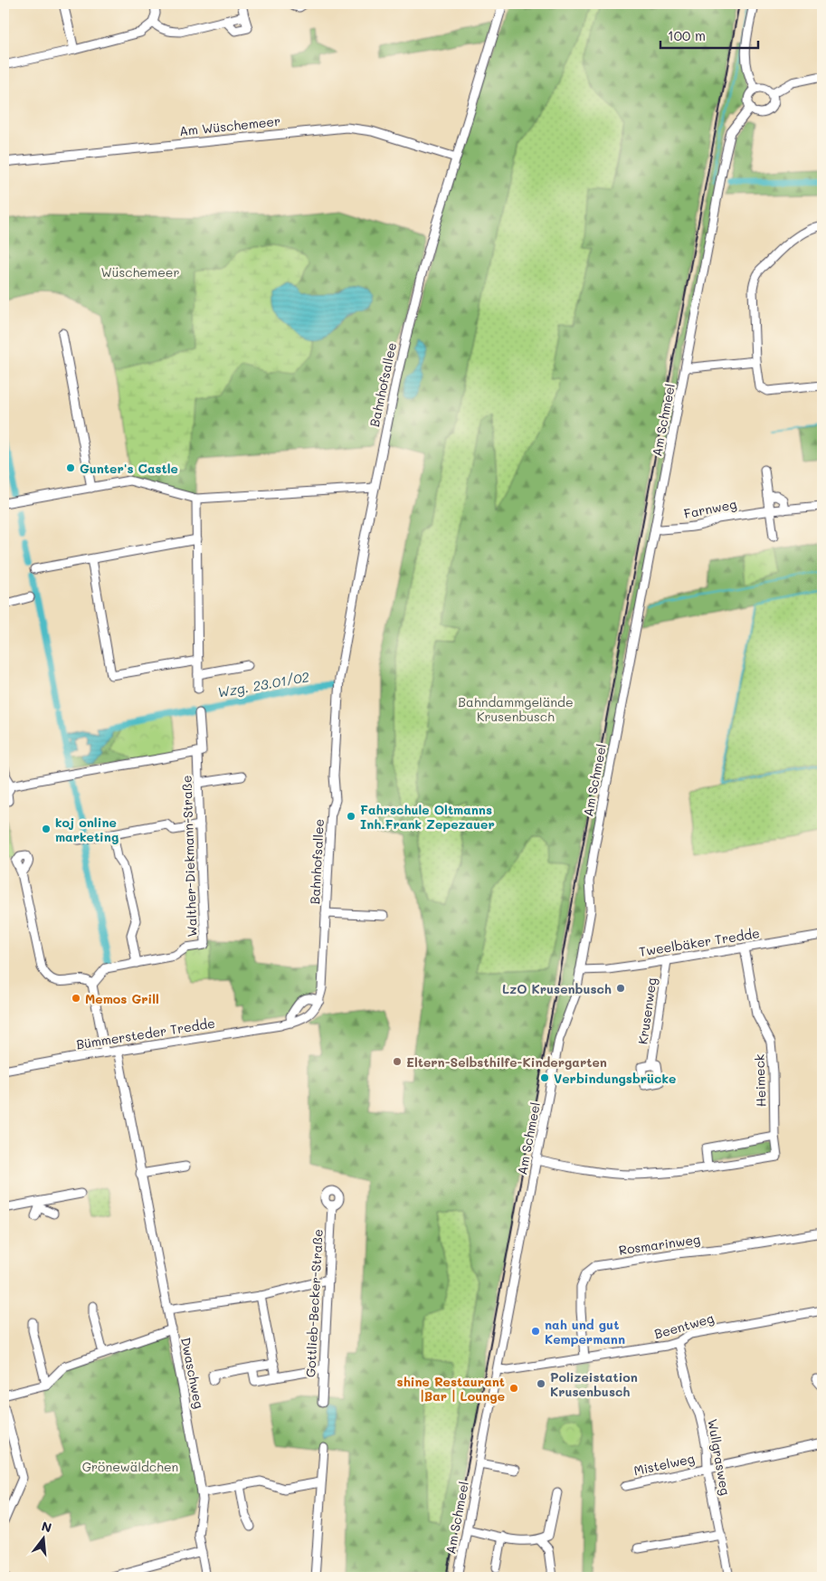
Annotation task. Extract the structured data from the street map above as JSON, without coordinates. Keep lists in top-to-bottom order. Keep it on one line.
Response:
{"streets":{"street":["Am Wüschemeer","Bahnhofsallee","Am Schmeel","Farnweg","Walther-Diekmann-Straße","Tweelbäker Tredde","Krusenweg","Bümmersteder Tredde","Heimeck","Rosmarinweg","Gottlieb-Becker-Straße","Beentweg","Dwaschweg","Wullgrasweg","Mistelweg"]},"crossings":[["Am Wüschemeer","Bahnhofsallee"],["Bahnhofsallee","Bümmersteder Tredde"],["Am Schmeel","Farnweg"],["Am Schmeel","Tweelbäker Tredde"],["Am Schmeel","Heimeck"],["Am Schmeel","Beentweg"],["Tweelbäker Tredde","Krusenweg"],["Tweelbäker Tredde","Heimeck"],["Bümmersteder Tredde","Dwaschweg"],["Rosmarinweg","Beentweg"],["Beentweg","Wullgrasweg"],["Wullgrasweg","Mistelweg"]],"water":["Wzg. 23.01/02"],"parks":["Wüschemeer","Bahndammgelände Krusenbusch","Grönewäldchen"],"places":["Gunter's Castle","Fahrschule Oltmanns Inh.Frank Zepezauer","koj online marketing","LzO Krusenbusch","Memos Grill","Eltern-Selbsthilfe-Kindergarten","Verbindungsbrücke","nah und gut Kempermann","Polizeistation Krusenbusch","shine Restaurant |Bar | Lounge"],"scale_bar":"100 m","north":"top"}
